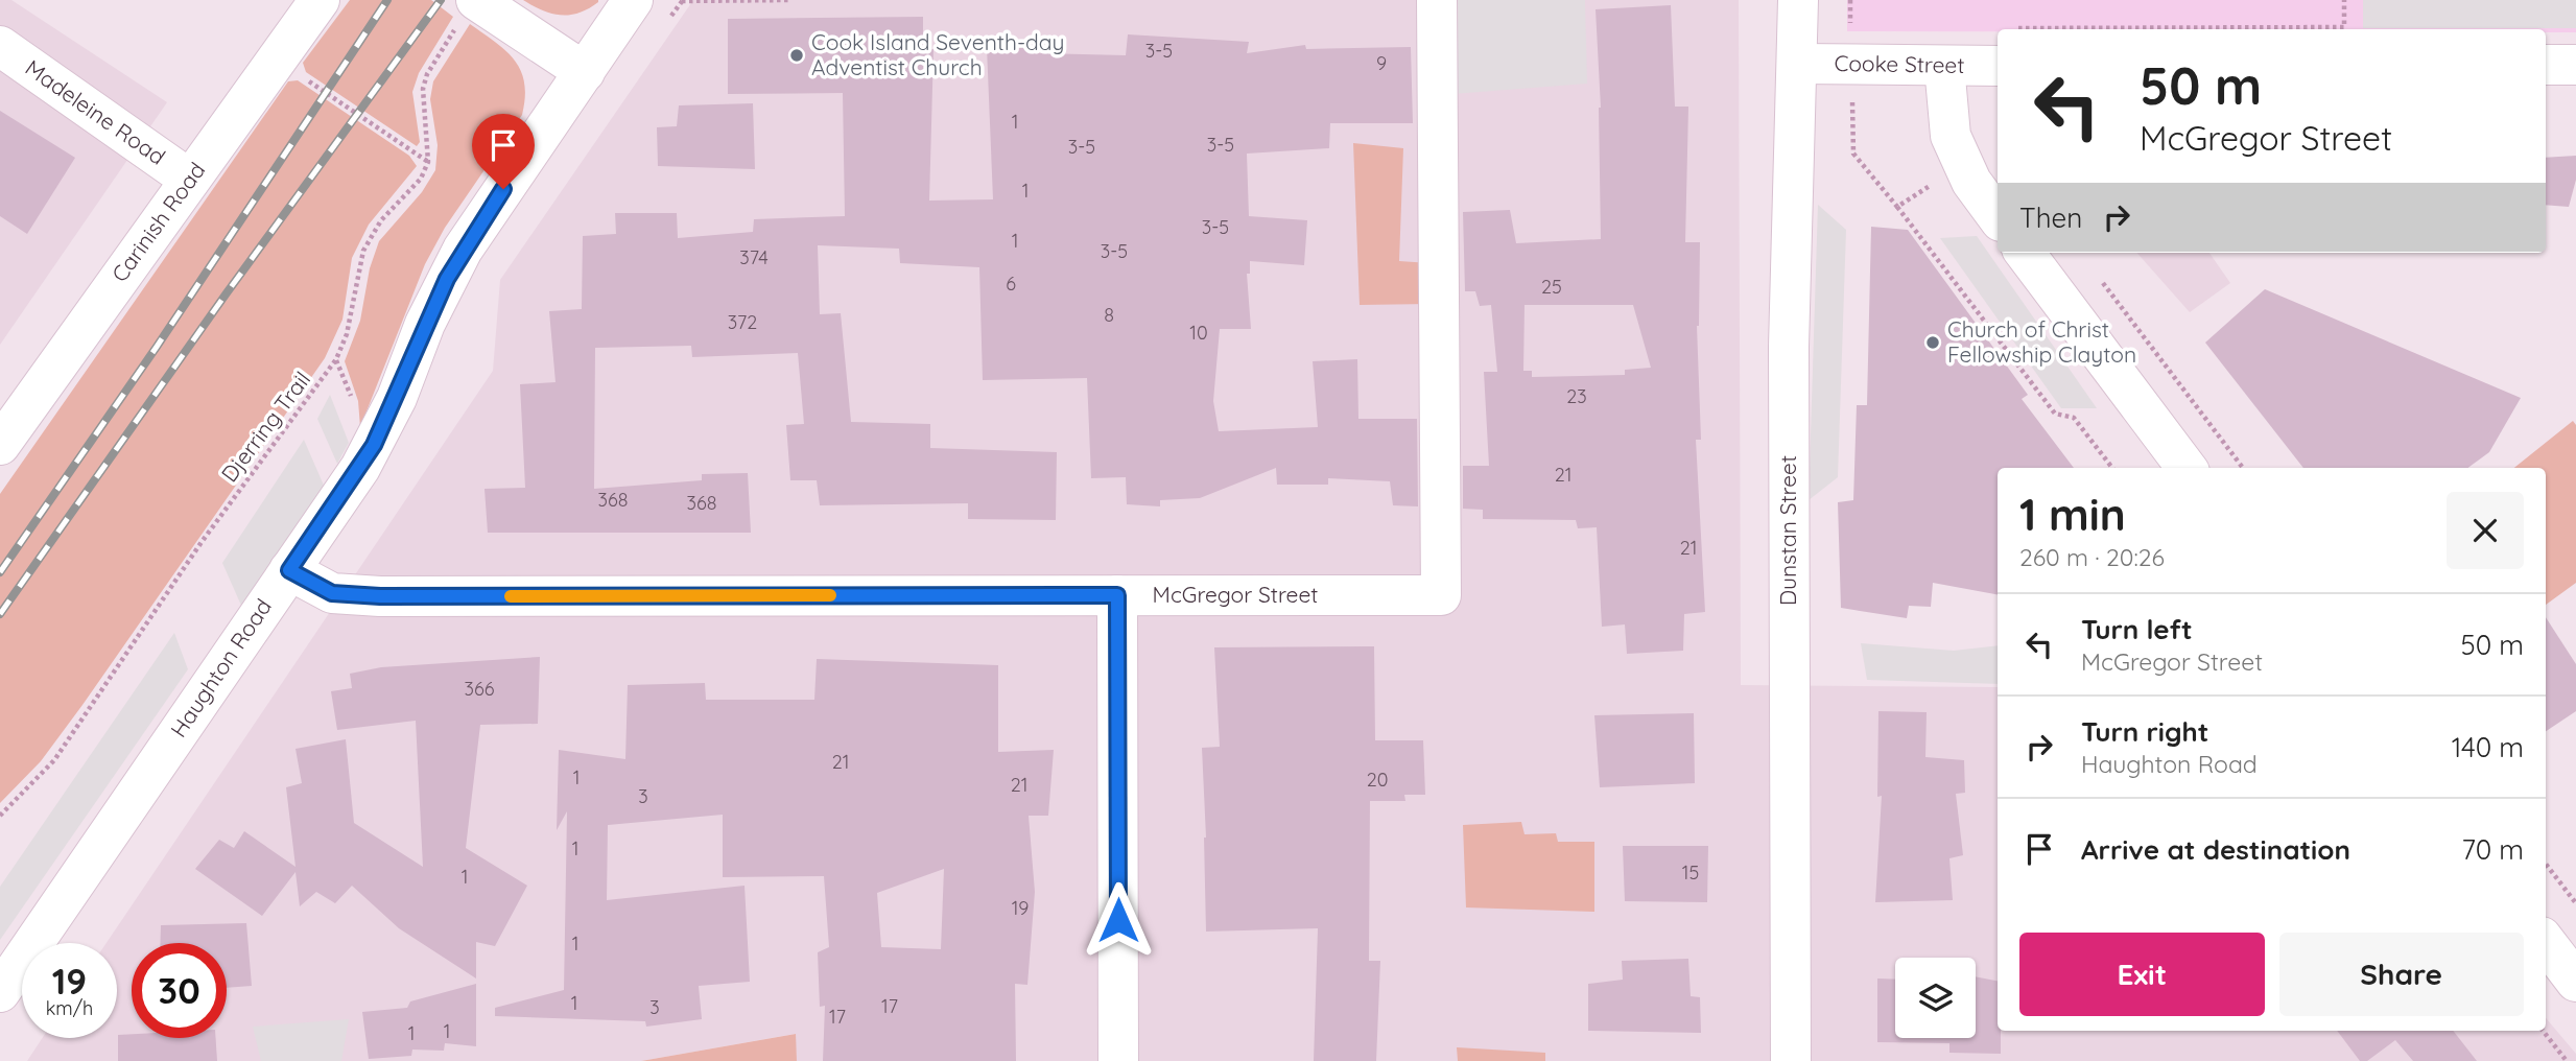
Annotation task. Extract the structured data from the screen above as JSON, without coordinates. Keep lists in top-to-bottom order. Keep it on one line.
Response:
{"streets":{"street":["Cooke Street","Madeleine Road","Carinish Road","Dunstan Street","McGregor Street","Haughton Road"],"path":["Djerring Trail"]},"crossings":[["Cooke Street","Dunstan Street"],["Madeleine Road","Carinish Road"],["McGregor Street","Haughton Road"]],"places":["Cook Island Seventh-day Adventist Church","Church of Christ Fellowship Clayton"],"house_numbers":["3-5","9","1","3-5","3-5","1","3-5","1","3-5","374","6","25","8","372","10","23","21","368","368","21","366","21","1","20","21","3","1","15","1","19","1","1","17","3","17","1","1"],"page":{"turn":["50 m","McGregor Street"],"then":"Then","heading":["1 min","260 m · 20:26"],"list":[{"name":"Turn left","note":"McGregor Street","value":"50 m"},{"name":"Turn right","note":"Haughton Road","value":"140 m"},{"name":"Arrive at destination","value":"70 m"}],"buttons":["Exit","Share"],"speed":"19 km/h","limit":"30"}}
